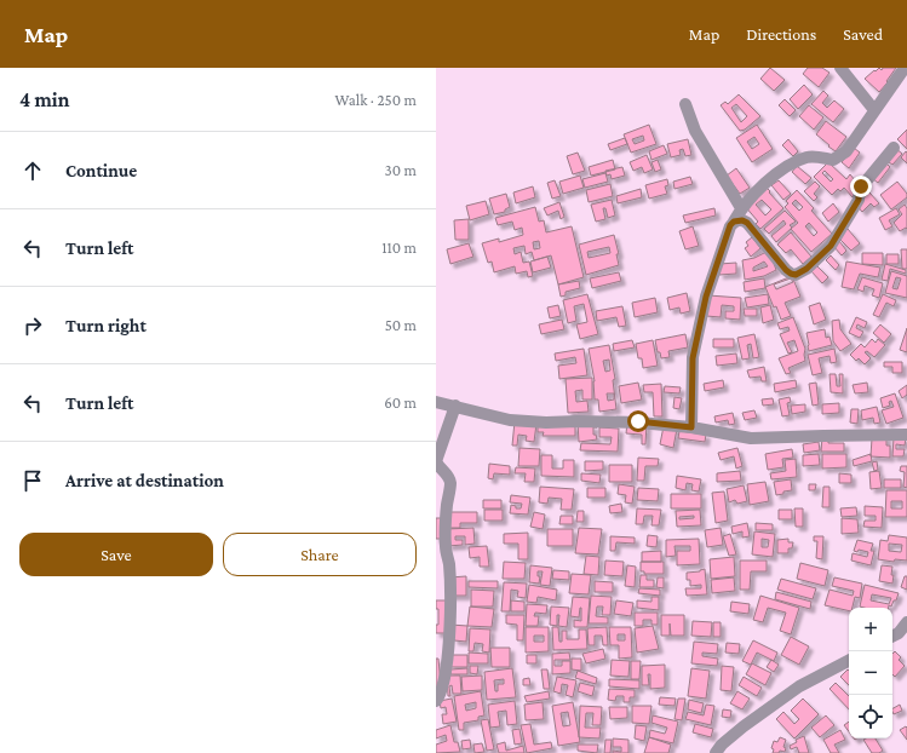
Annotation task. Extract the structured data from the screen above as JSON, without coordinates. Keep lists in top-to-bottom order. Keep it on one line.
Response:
{"page":{"header":"Map","nav":["Map","Directions","Saved"],"heading":["4 min","Walk · 250 m"],"list":[["Continue","30 m"],["Turn left","110 m"],["Turn right","50 m"],["Turn left","60 m"],"Arrive at destination"],"buttons":["Save","Share"],"map_buttons":["+","−"]}}
